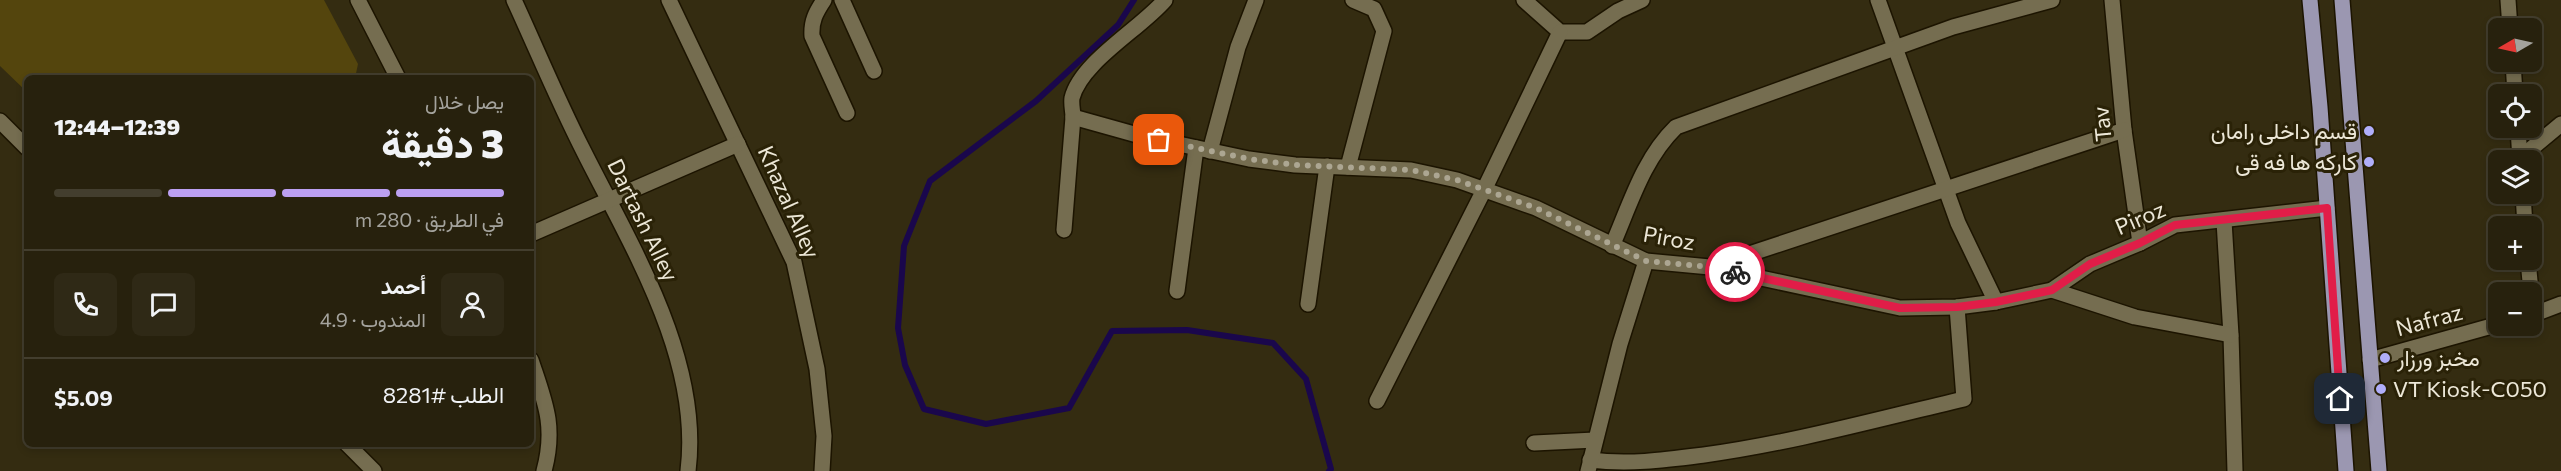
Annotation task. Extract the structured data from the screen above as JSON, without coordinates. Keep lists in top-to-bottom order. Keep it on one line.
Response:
{"streets":{"street":["Tav","Khazal Alley","Piroz","Dartash Alley","Nafraz"]},"crossings":[["Tav","Piroz"]],"places":["قسم داخلی رامان","كاركه ها فه قى","مخبز ورزار","VT Kiosk-C050"],"north":"left","page":{"map_buttons":["+","−"],"heading":["3 دقيقة","يصل خلال","12:39–12:44"],"panel":["أحمد","المندوب · 4.9","الطلب #8281","$5.09"],"bar":"في الطريق · 280 m"}}
